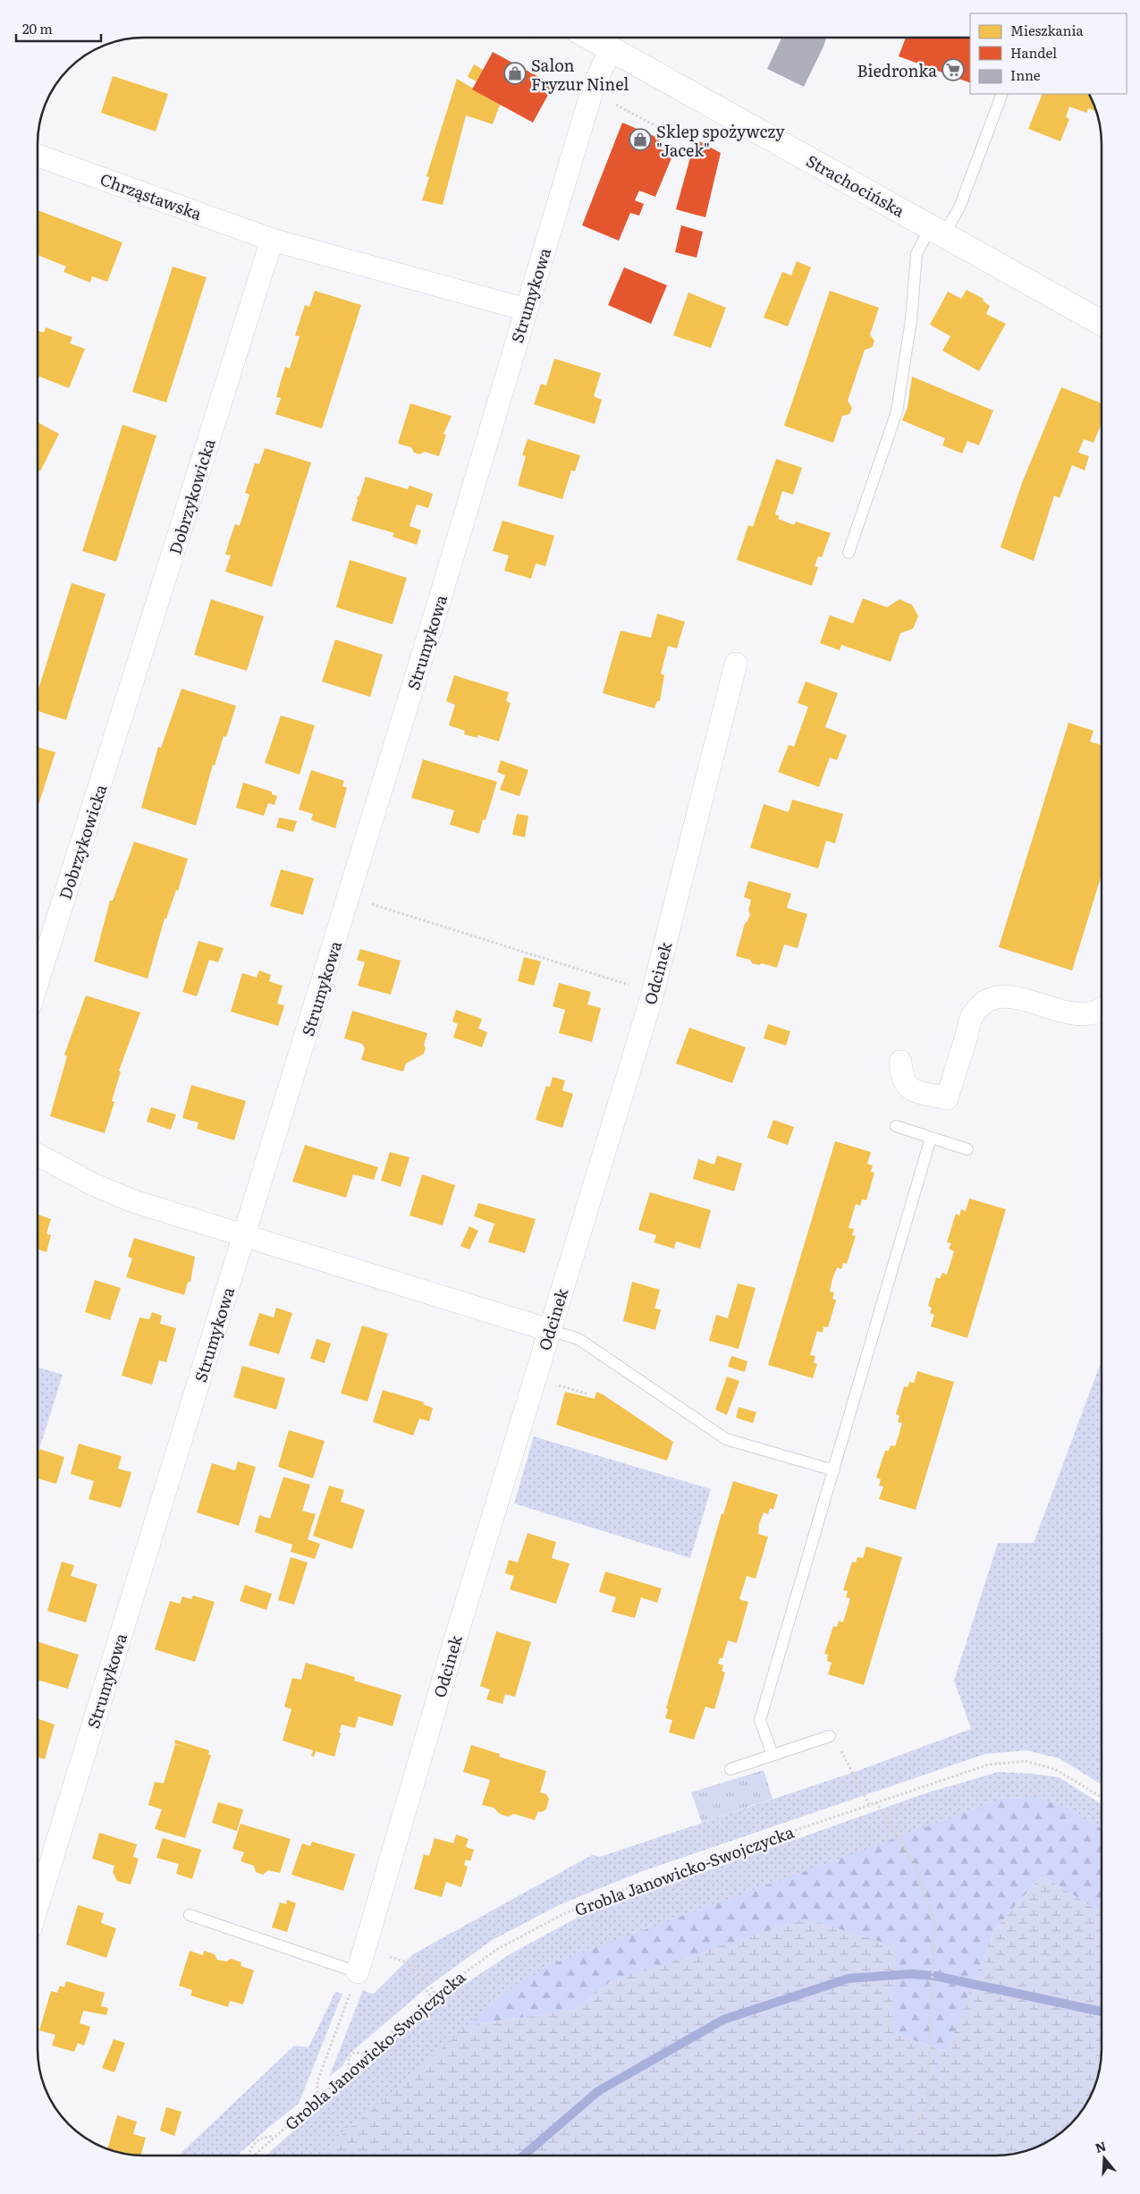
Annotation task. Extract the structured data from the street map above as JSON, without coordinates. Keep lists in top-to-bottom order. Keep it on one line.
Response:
{"streets":{"main road":["Strachocińska"],"street":["Chrząstawska","Strumykowa","Dobrzykowicka","Odcinek"],"path":["Grobla Janowicko-Swojczycka"]},"crossings":[["Strachocińska","Strumykowa"],["Chrząstawska","Dobrzykowicka"]],"places":{"supermarket":["Biedronka"],"shop":["Salon Fryzur Ninel","Sklep spożywczy \"Jacek\""]},"legend":["Mieszkania","Handel","Inne"],"scale_bar":"20 m","north":"top"}
